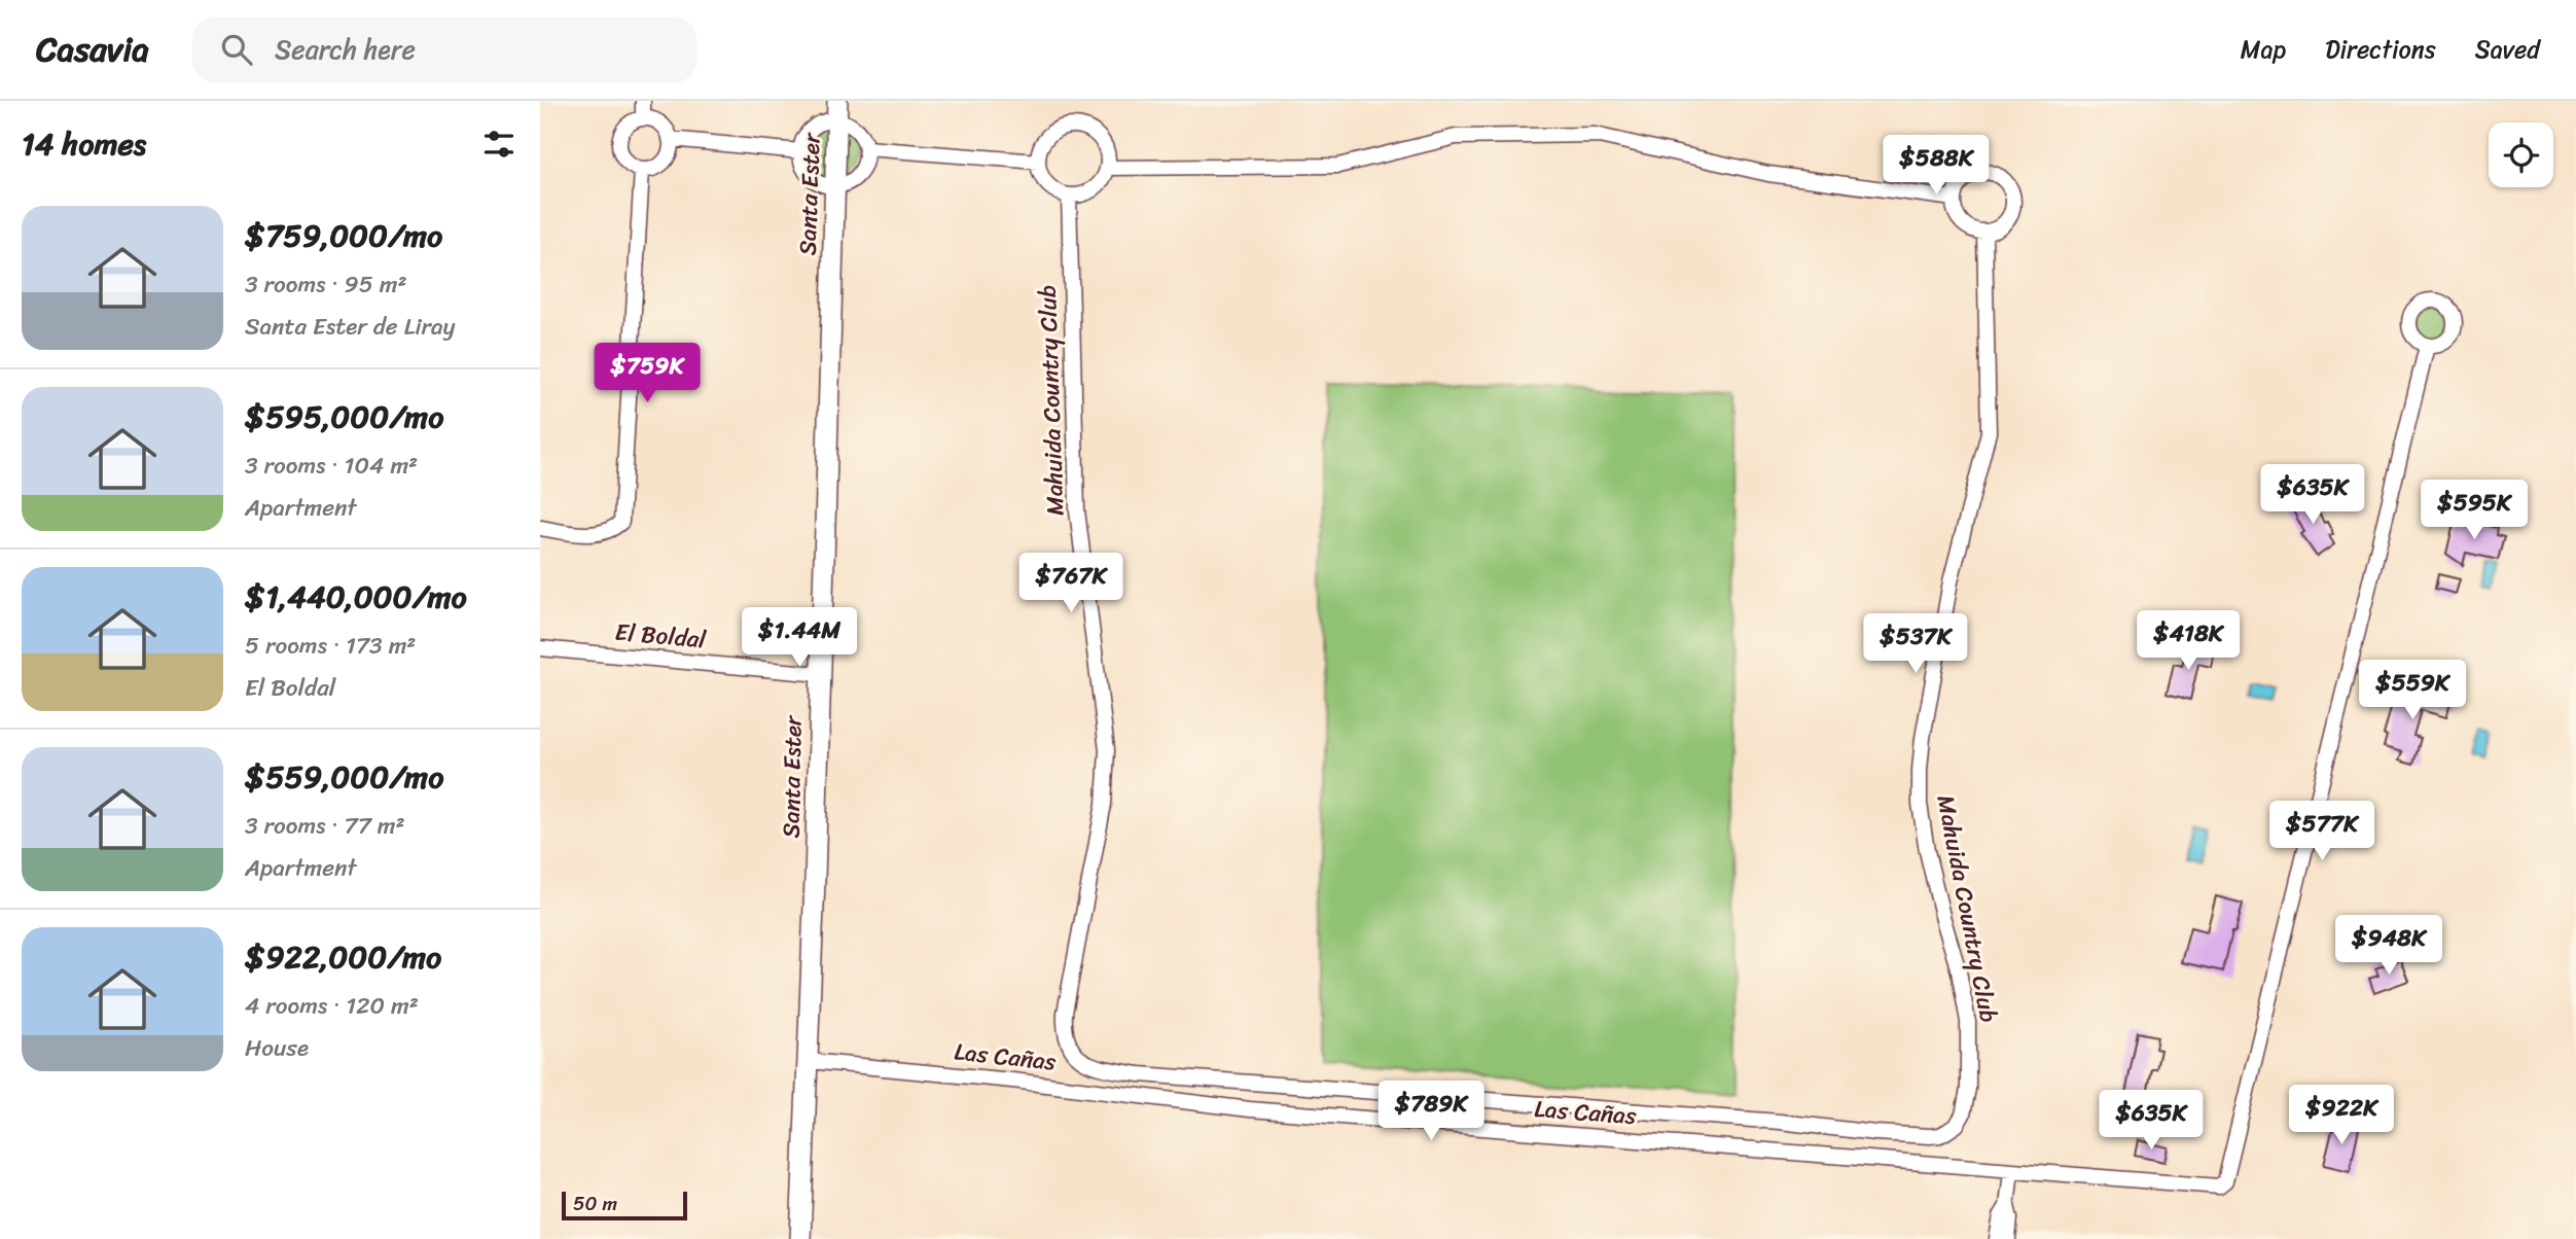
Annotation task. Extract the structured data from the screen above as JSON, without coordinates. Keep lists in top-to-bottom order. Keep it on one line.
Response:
{"streets":{"street":["Santa Ester","Mahuida Country Club","El Boldal","Las Cañas"]},"crossings":[["Santa Ester","El Boldal"],["Santa Ester","Las Cañas"]],"scale_bar":"50 m","page":{"header":"Casavia","search":"Search here","nav":["Map","Directions","Saved"],"heading":"14 homes","price":["$588K","$759K","$635K","$595K","$767K","$1.44M","$418K","$537K","$559K","$577K","$948K","$789K","$922K","$635K"],"list":[{"name":"$759,000/mo","note":"3 rooms · 95 m² · Santa Ester de Liray"},{"name":"$595,000/mo","note":"3 rooms · 104 m² · Apartment"},{"name":"$1,440,000/mo","note":"5 rooms · 173 m² · El Boldal"},{"name":"$559,000/mo","note":"3 rooms · 77 m² · Apartment"},{"name":"$922,000/mo","note":"4 rooms · 120 m² · House"}],"scale":"50 m"}}
